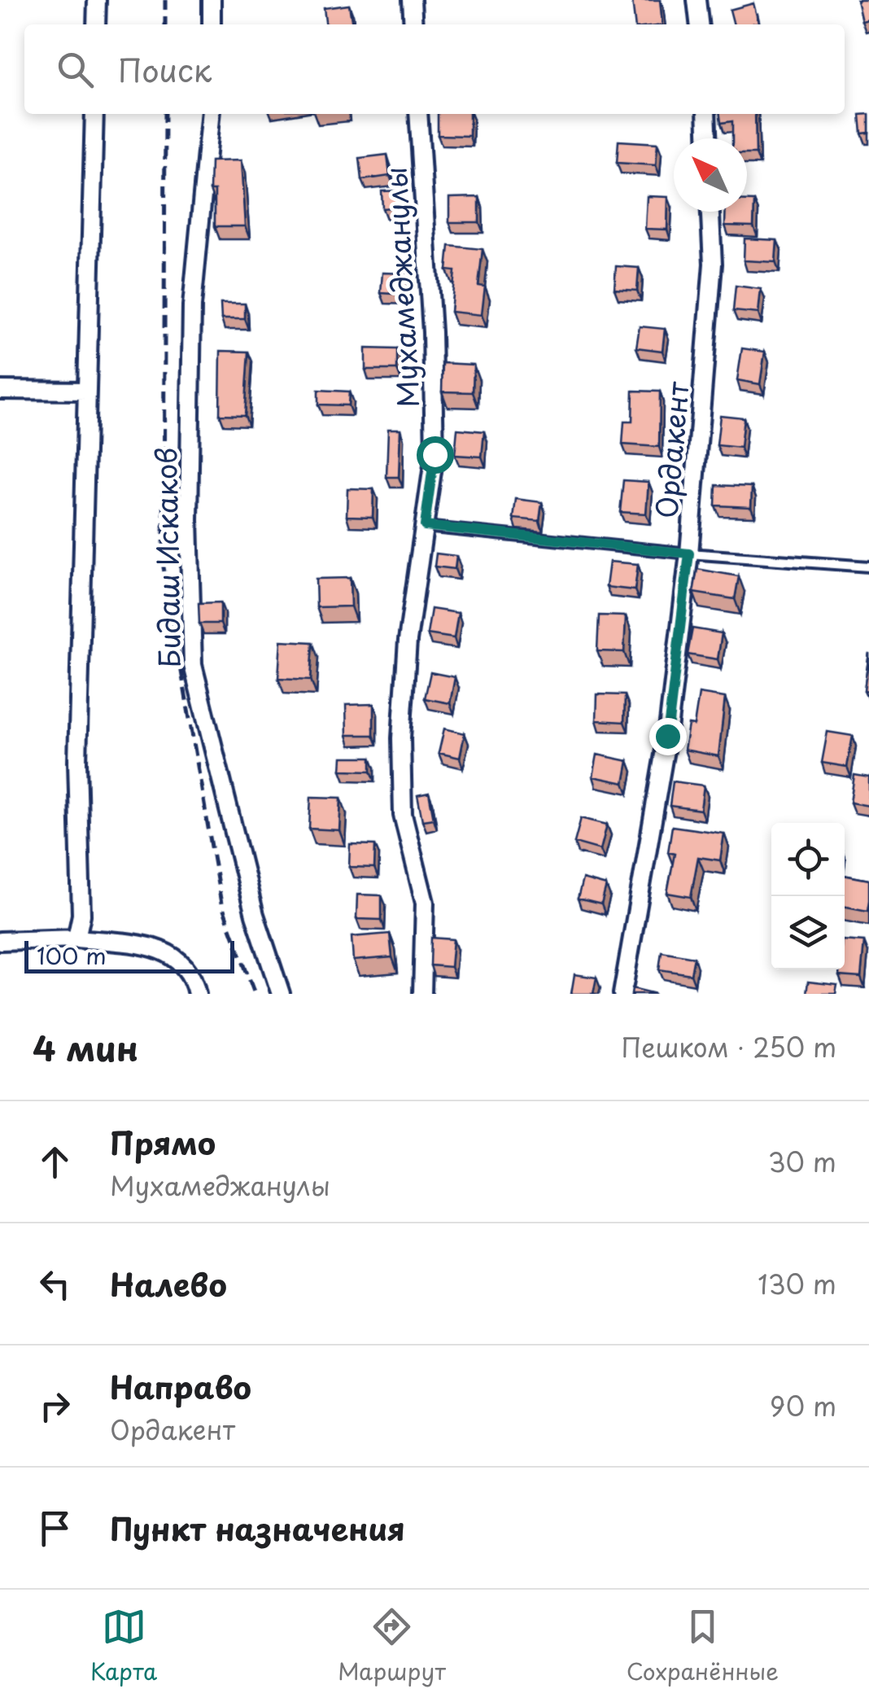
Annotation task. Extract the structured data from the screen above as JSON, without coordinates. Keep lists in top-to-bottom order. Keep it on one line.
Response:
{"streets":{"street":["Мухамеджанулы","Ордакент","Бидаш Искаков"]},"scale_bar":"100 m","north":"top left","page":{"search":"Поиск","scale":"100 m","heading":["4 мин","Пешком · 250 m"],"list":[["Прямо","Мухамеджанулы","30 m"],["Налево","130 m"],["Направо","Ордакент","90 m"],"Пункт назначения"],"nav":["Карта","Маршрут","Сохранённые"]}}
